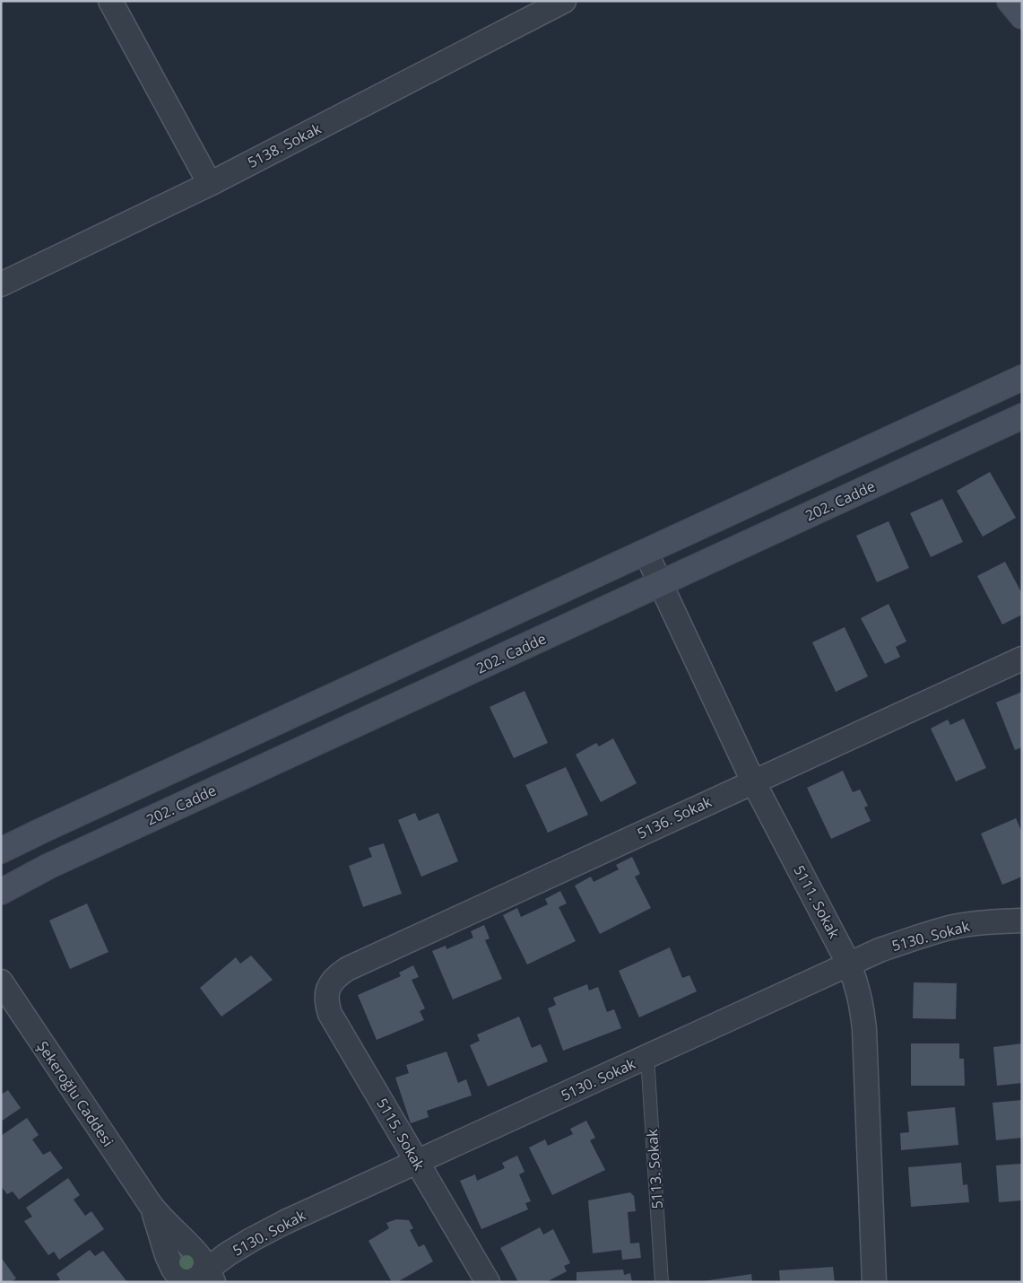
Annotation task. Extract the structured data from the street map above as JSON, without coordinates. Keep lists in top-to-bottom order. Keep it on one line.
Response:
{"streets":{"main road":["202. Cadde"],"street":["5138. Sokak","5136. Sokak","5111. Sokak","5130. Sokak","Şekeroğlu Caddesi","5115. Sokak"],"lane":["5113. Sokak"]},"crossings":[["202. Cadde","5111. Sokak"],["5136. Sokak","5111. Sokak"],["5136. Sokak","5115. Sokak"],["5111. Sokak","5130. Sokak"],["5130. Sokak","Şekeroğlu Caddesi"],["5130. Sokak","5115. Sokak"],["5130. Sokak","5113. Sokak"]]}
